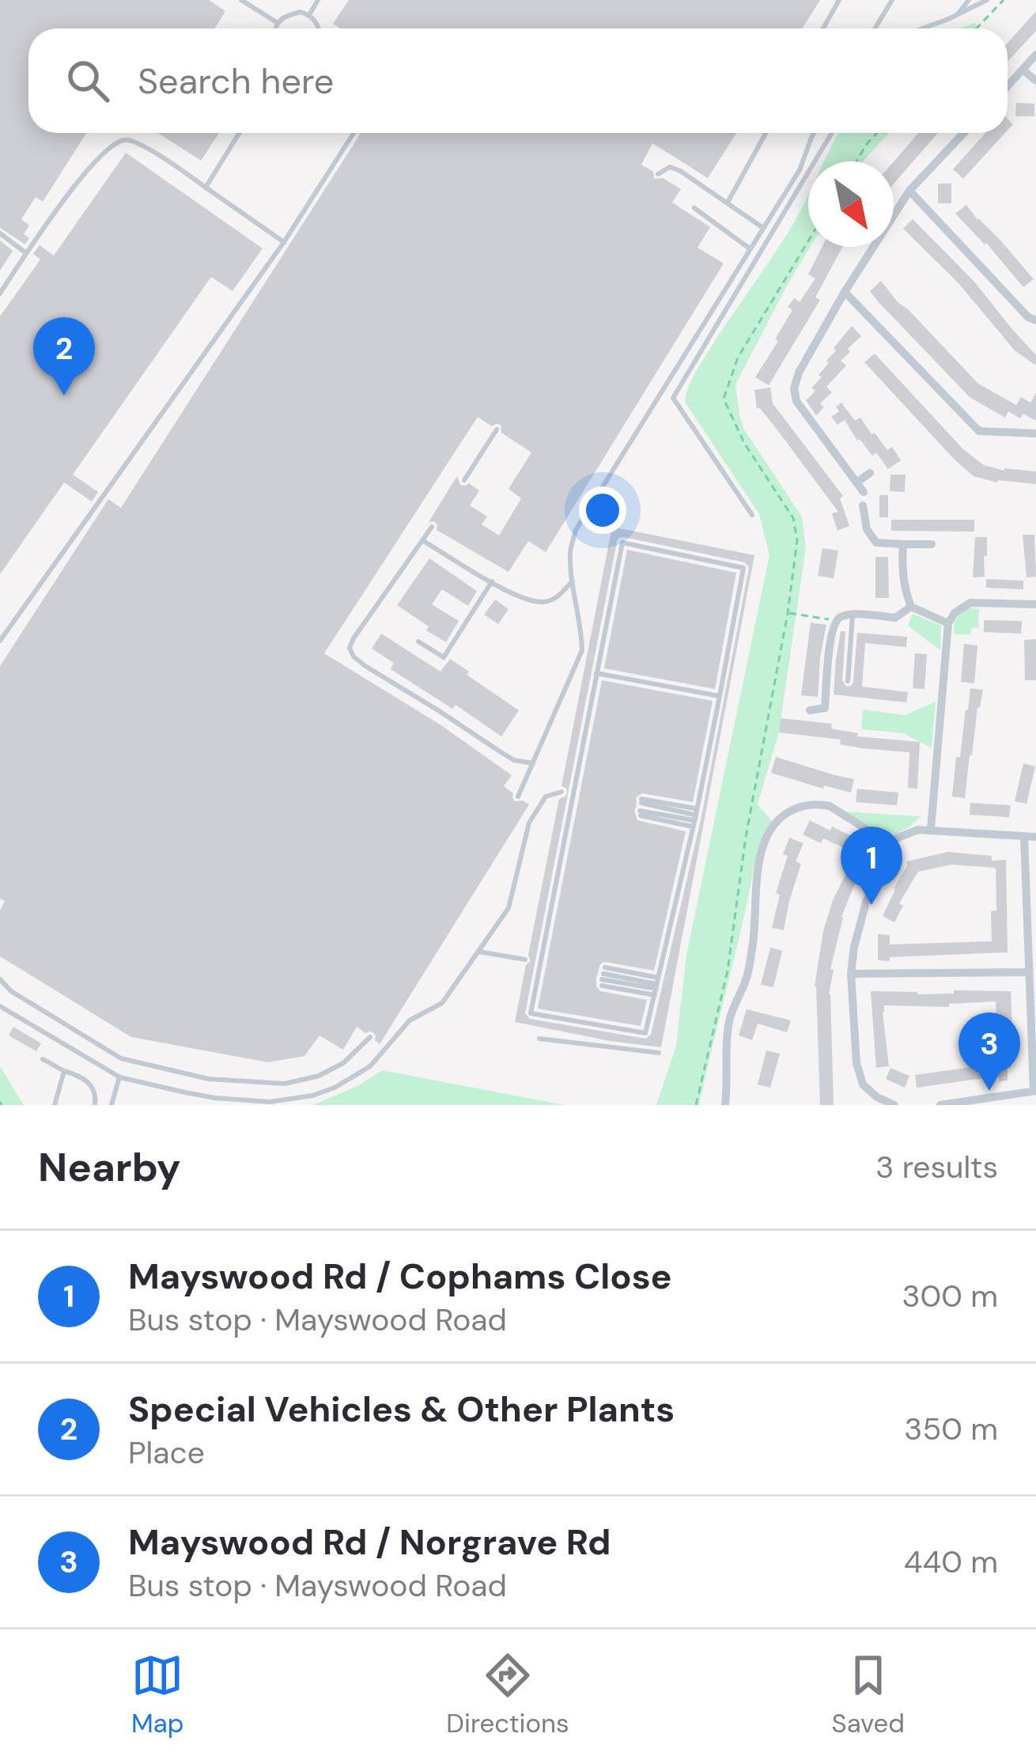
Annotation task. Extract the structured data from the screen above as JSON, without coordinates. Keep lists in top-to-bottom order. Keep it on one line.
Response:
{"north":"bottom right","page":{"search":"Search here","pins":["2","1","3"],"heading":["Nearby","3 results"],"list":[{"mark":"1","name":"Mayswood Rd / Cophams Close","note":"Bus stop · Mayswood Road","value":"300 m"},{"mark":"2","name":"Special Vehicles & Other Plants","note":"Place","value":"350 m"},{"mark":"3","name":"Mayswood Rd / Norgrave Rd","note":"Bus stop · Mayswood Road","value":"440 m"}],"nav":["Map","Directions","Saved"]}}
